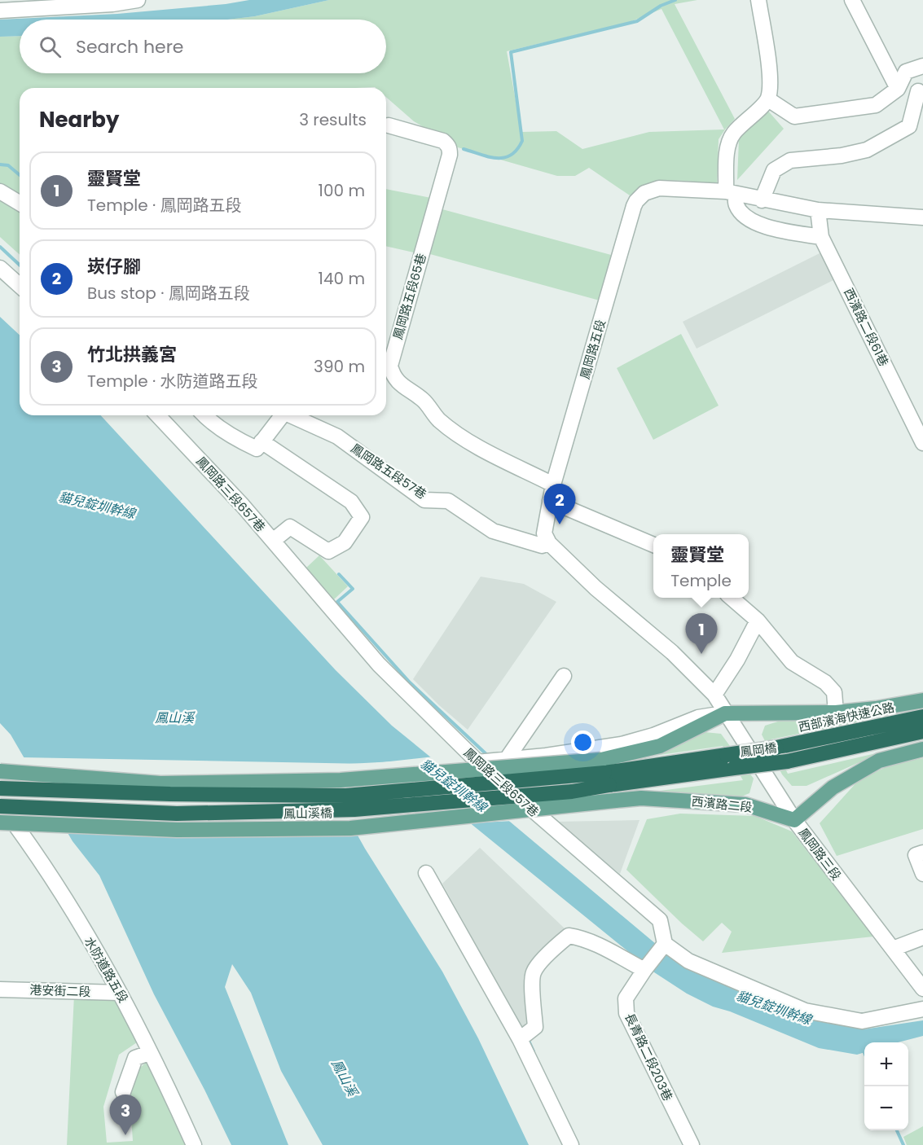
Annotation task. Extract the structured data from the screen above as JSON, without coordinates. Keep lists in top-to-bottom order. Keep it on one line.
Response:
{"streets":{"highway":["西部濱海快速公路","鳳岡橋","鳳山溪橋"],"main road":["西濱路二段"],"street":["鳳岡路五段65巷","西濱路二段61巷","鳳岡路五段","鳳岡路五段57巷","鳳岡路三段657巷","鳳岡路三段","水防道路五段","港安街二段","長青路二段203巷"]},"crossings":[["鳳岡路五段65巷","鳳岡路五段"],["西濱路二段61巷","鳳岡路五段"],["鳳岡路五段","鳳岡路五段57巷"],["鳳岡路三段657巷","長青路二段203巷"],["西部濱海快速公路","鳳岡橋"],["西濱路二段","鳳山溪橋"],["西濱路二段","鳳岡路三段"],["鳳山溪橋","水防道路五段"],["水防道路五段","港安街二段"]],"water":["貓兒錠圳幹線","鳳山溪"],"page":{"search":"Search here","heading":["Nearby","3 results"],"list":[{"mark":"1","name":"靈賢堂","note":"Temple · 鳳岡路五段","value":"100 m"},{"mark":"2","name":"崁仔腳","note":"Bus stop · 鳳岡路五段","value":"140 m"},{"mark":"3","name":"竹北拱義宮","note":"Temple · 水防道路五段","value":"390 m"}],"pins":["2","1","3"],"popup":["靈賢堂","Temple"],"map_buttons":["+","−"]}}
